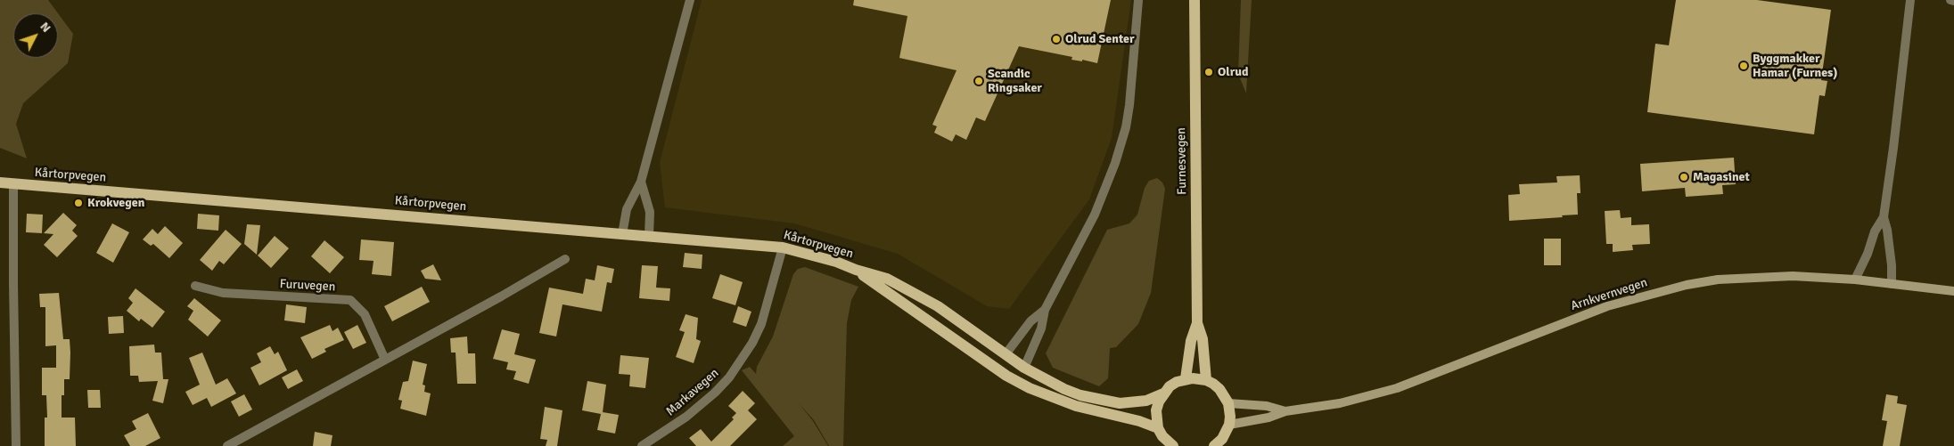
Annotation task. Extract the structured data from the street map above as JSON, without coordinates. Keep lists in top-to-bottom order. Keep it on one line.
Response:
{"streets":{"main road":["Furnesvegen","Kårtorpvegen","Arnkvernvegen"],"street":["Furuvegen","Markavegen"]},"crossings":[["Furnesvegen","Kårtorpvegen"],["Kårtorpvegen","Markavegen"]],"places":["Olrud Senter","Byggmakker Hamar (Furnes)","Olrud","Scandic Ringsaker","Magasinet","Krokvegen"],"north":"top right"}
